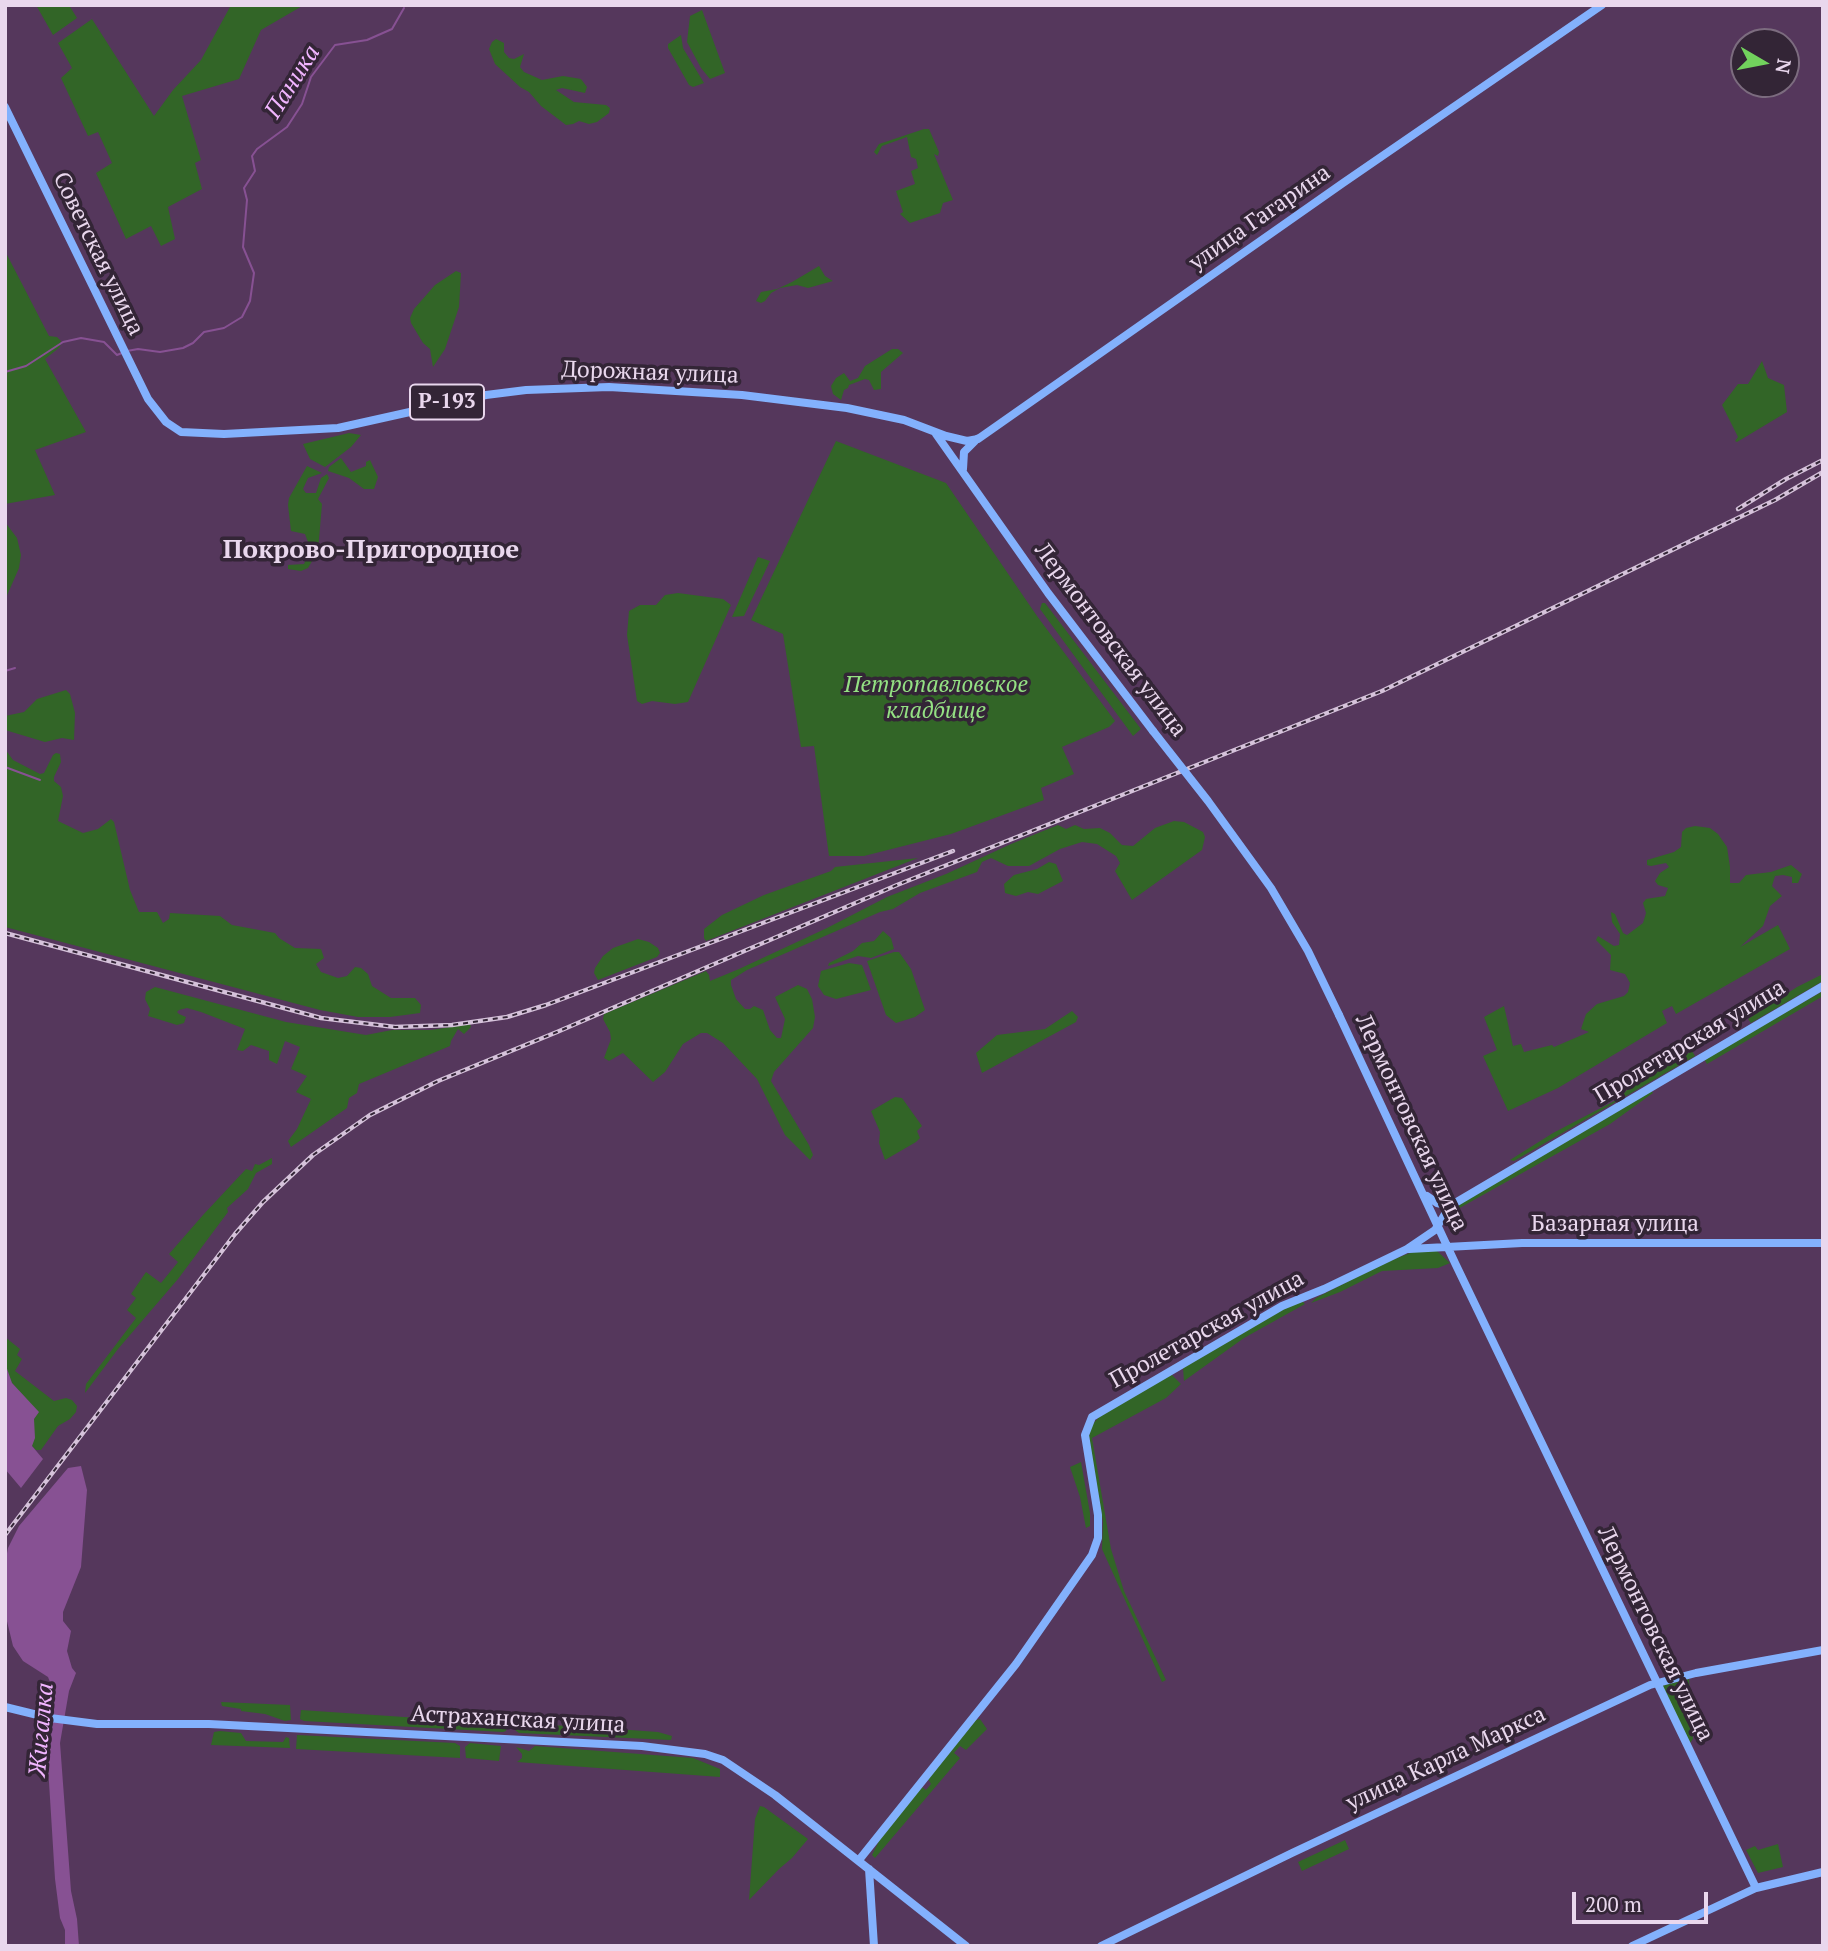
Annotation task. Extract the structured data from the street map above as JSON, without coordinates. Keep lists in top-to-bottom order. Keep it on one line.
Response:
{"streets":{"main road":["улица Гагарина","Советская улица","Дорожная улица","Р-193","Лермонтовская улица","Пролетарская улица","Базарная улица","Астраханская улица","улица Карла Маркса"]},"crossings":[["Советская улица","Дорожная улица"],["Дорожная улица","Лермонтовская улица"],["Лермонтовская улица","Пролетарская улица"],["Лермонтовская улица","Базарная улица"],["Лермонтовская улица","улица Карла Маркса"],["Пролетарская улица","Базарная улица"],["Пролетарская улица","Астраханская улица"]],"districts":["Покрово-Пригородное"],"water":["Паника","Жигалка"],"parks":["Петропавловское кладбище"],"scale_bar":"200 m","north":"right"}
